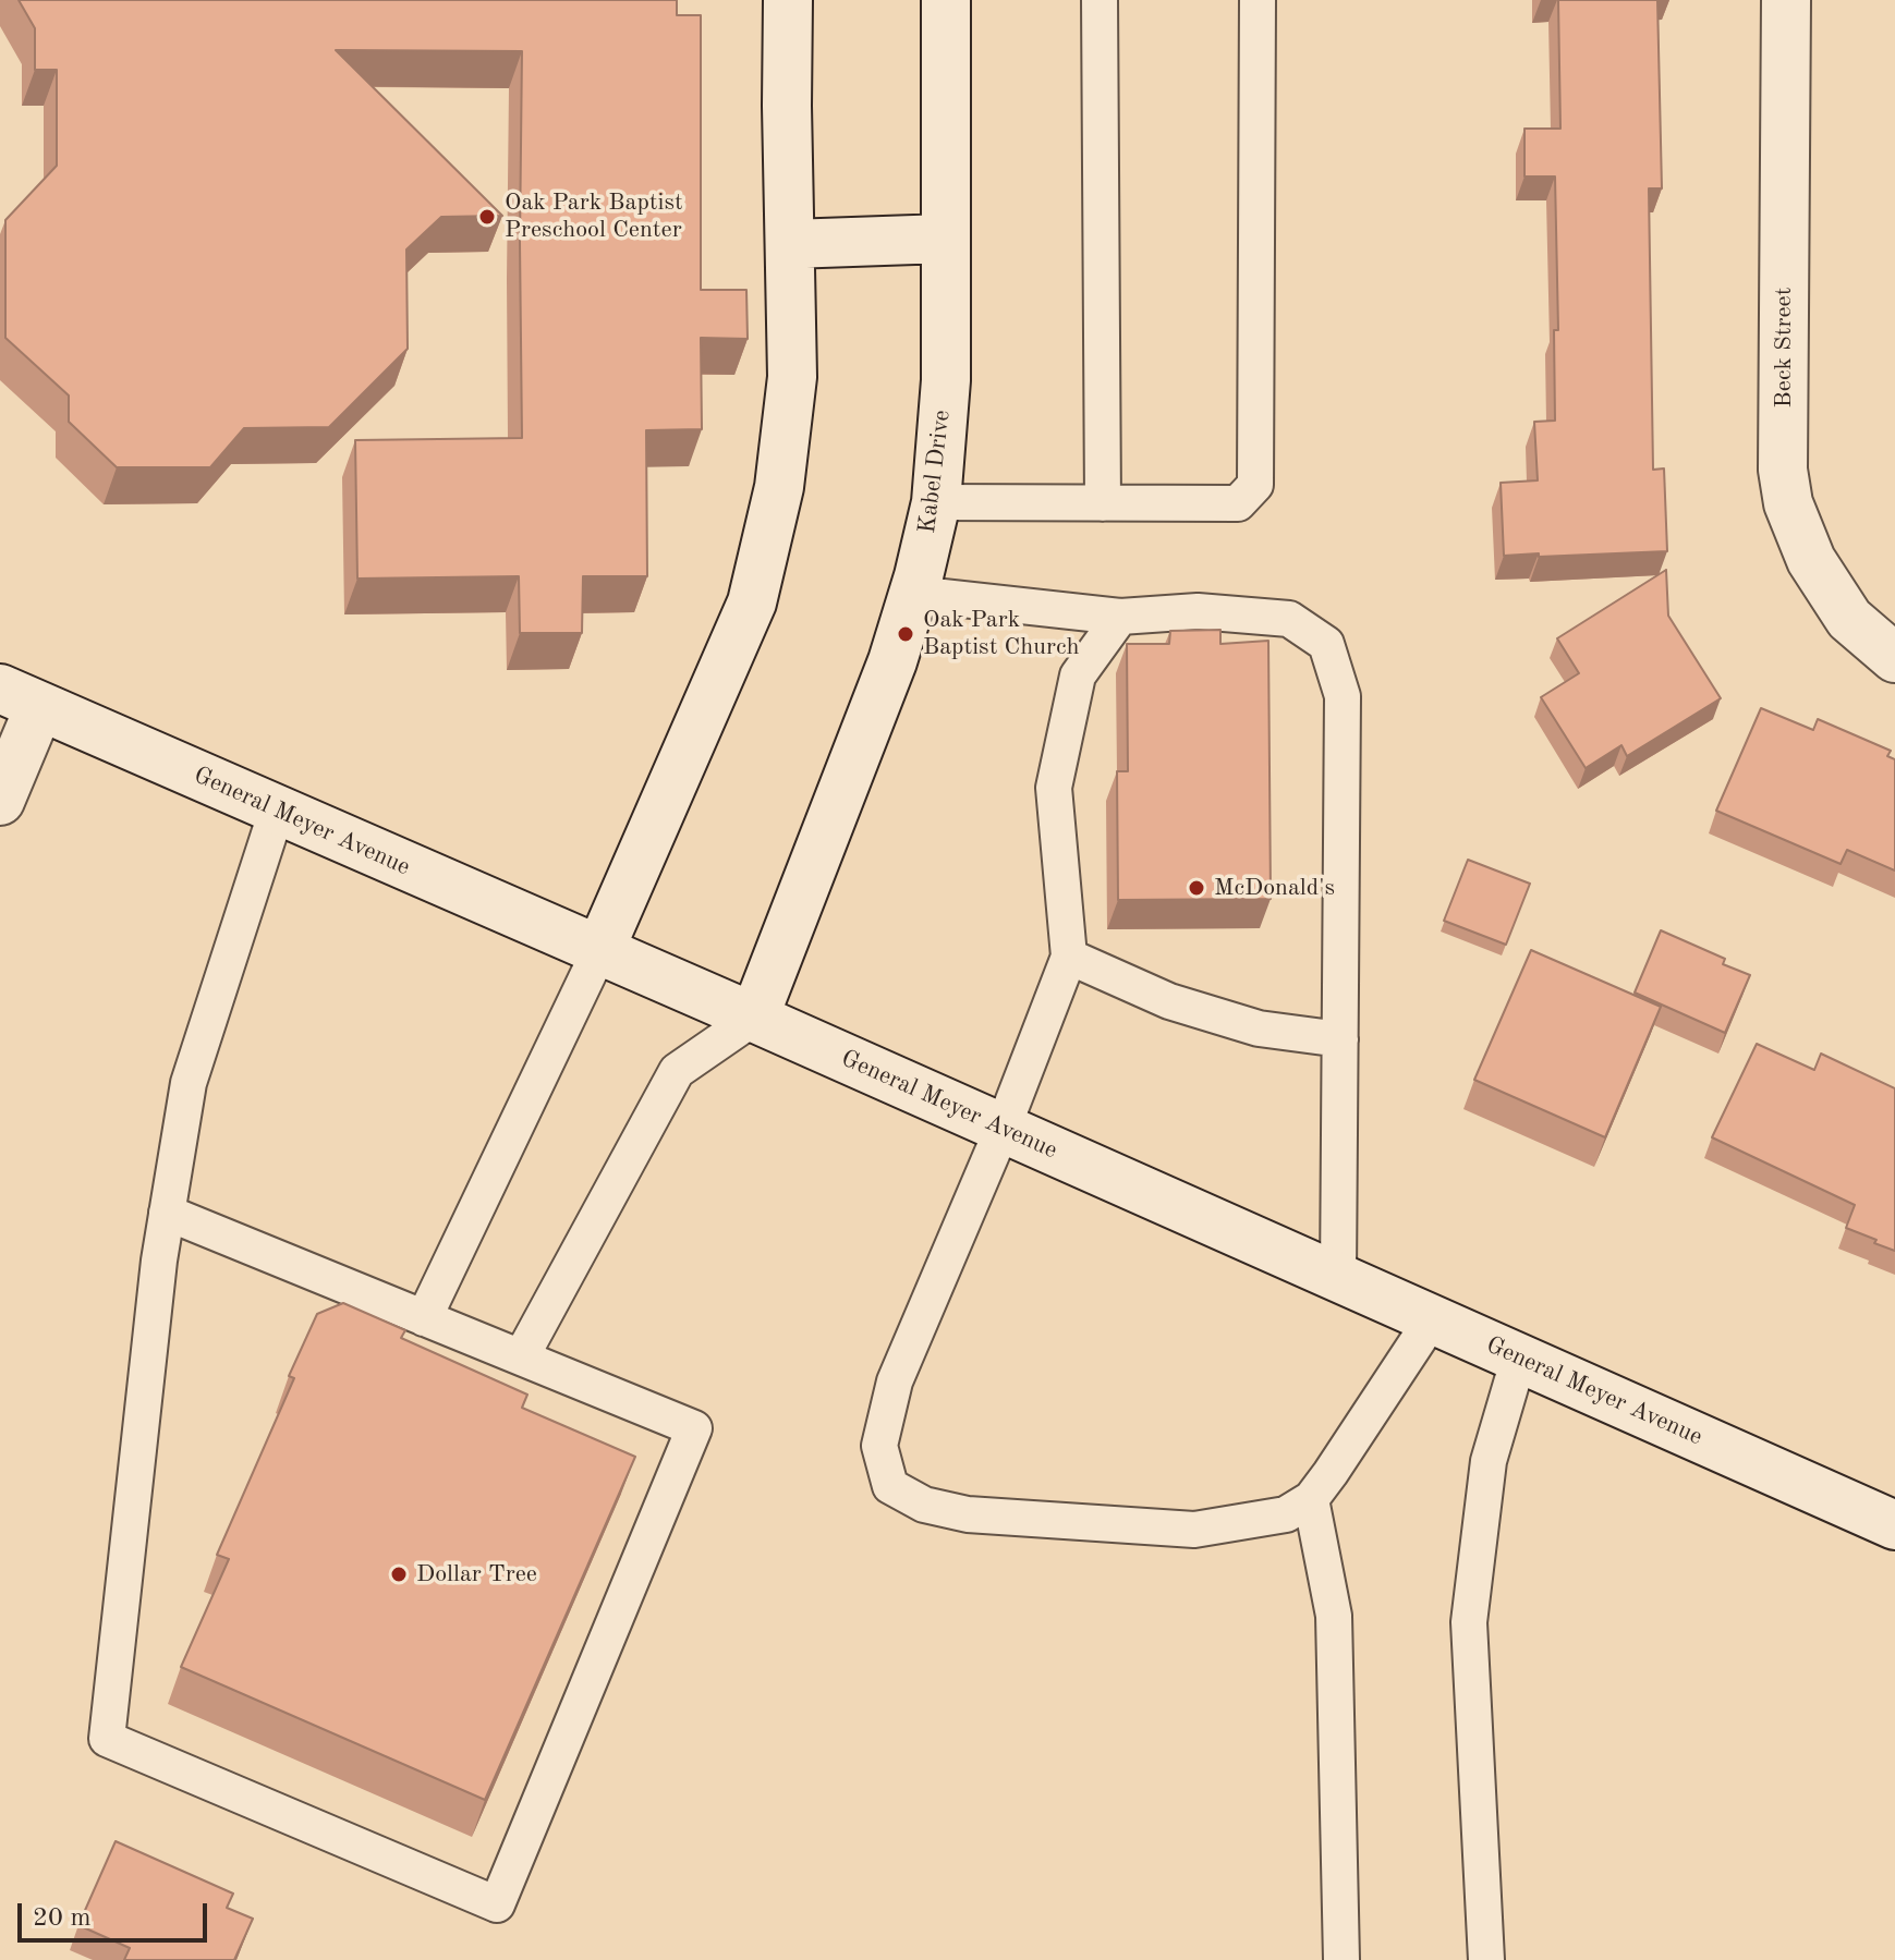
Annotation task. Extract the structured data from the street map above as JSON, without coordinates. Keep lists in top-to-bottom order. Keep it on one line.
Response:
{"streets":{"street":["Beck Street","Kabel Drive","General Meyer Avenue"]},"crossings":[["Kabel Drive","General Meyer Avenue"]],"places":["Oak Park Baptist Preschool Center","Oak Park Baptist Church","McDonald's","Dollar Tree"],"scale_bar":"20 m"}
